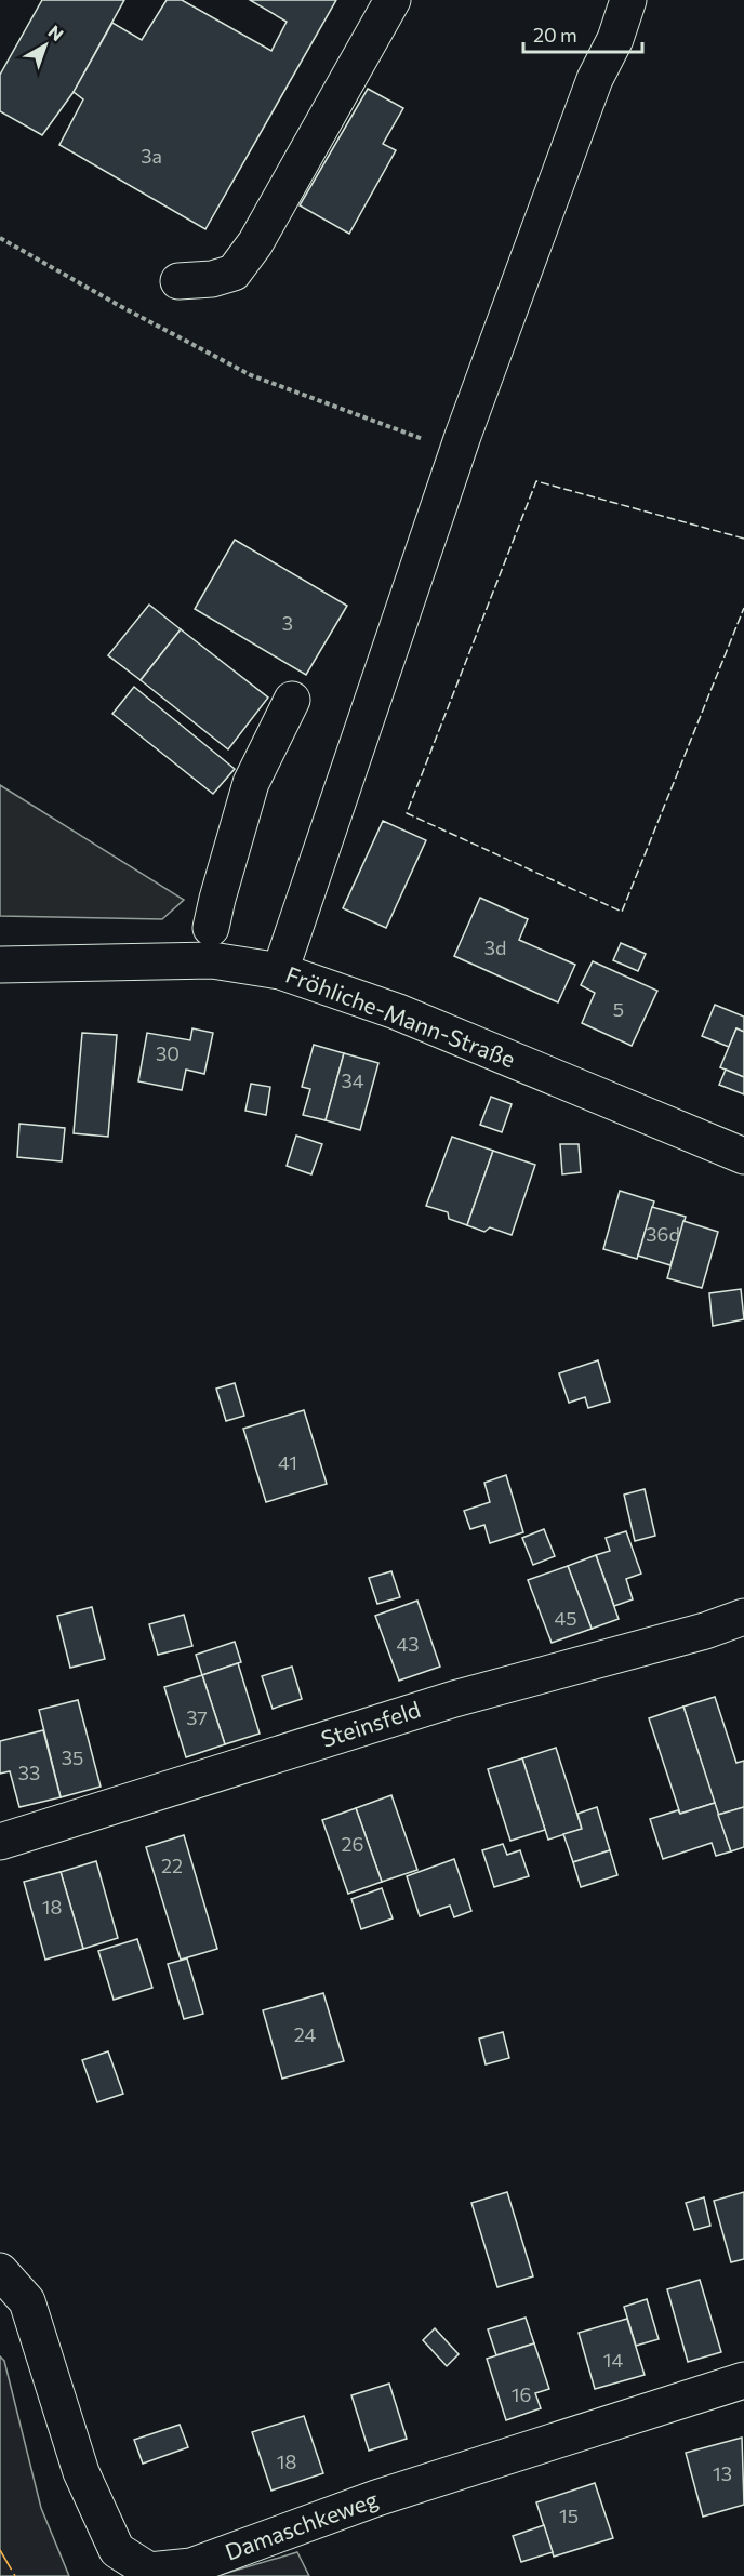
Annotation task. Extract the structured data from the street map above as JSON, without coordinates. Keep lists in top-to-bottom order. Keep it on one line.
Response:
{"streets":{"street":["Fröhliche-Mann-Straße","Steinsfeld","Damaschkeweg"]},"house_numbers":["3a","3","3d","5","30","34","36d","41","45","43","37","35","33","26","22","18","24","14","16","18","13","15"],"scale_bar":"20 m","north":"top right"}
